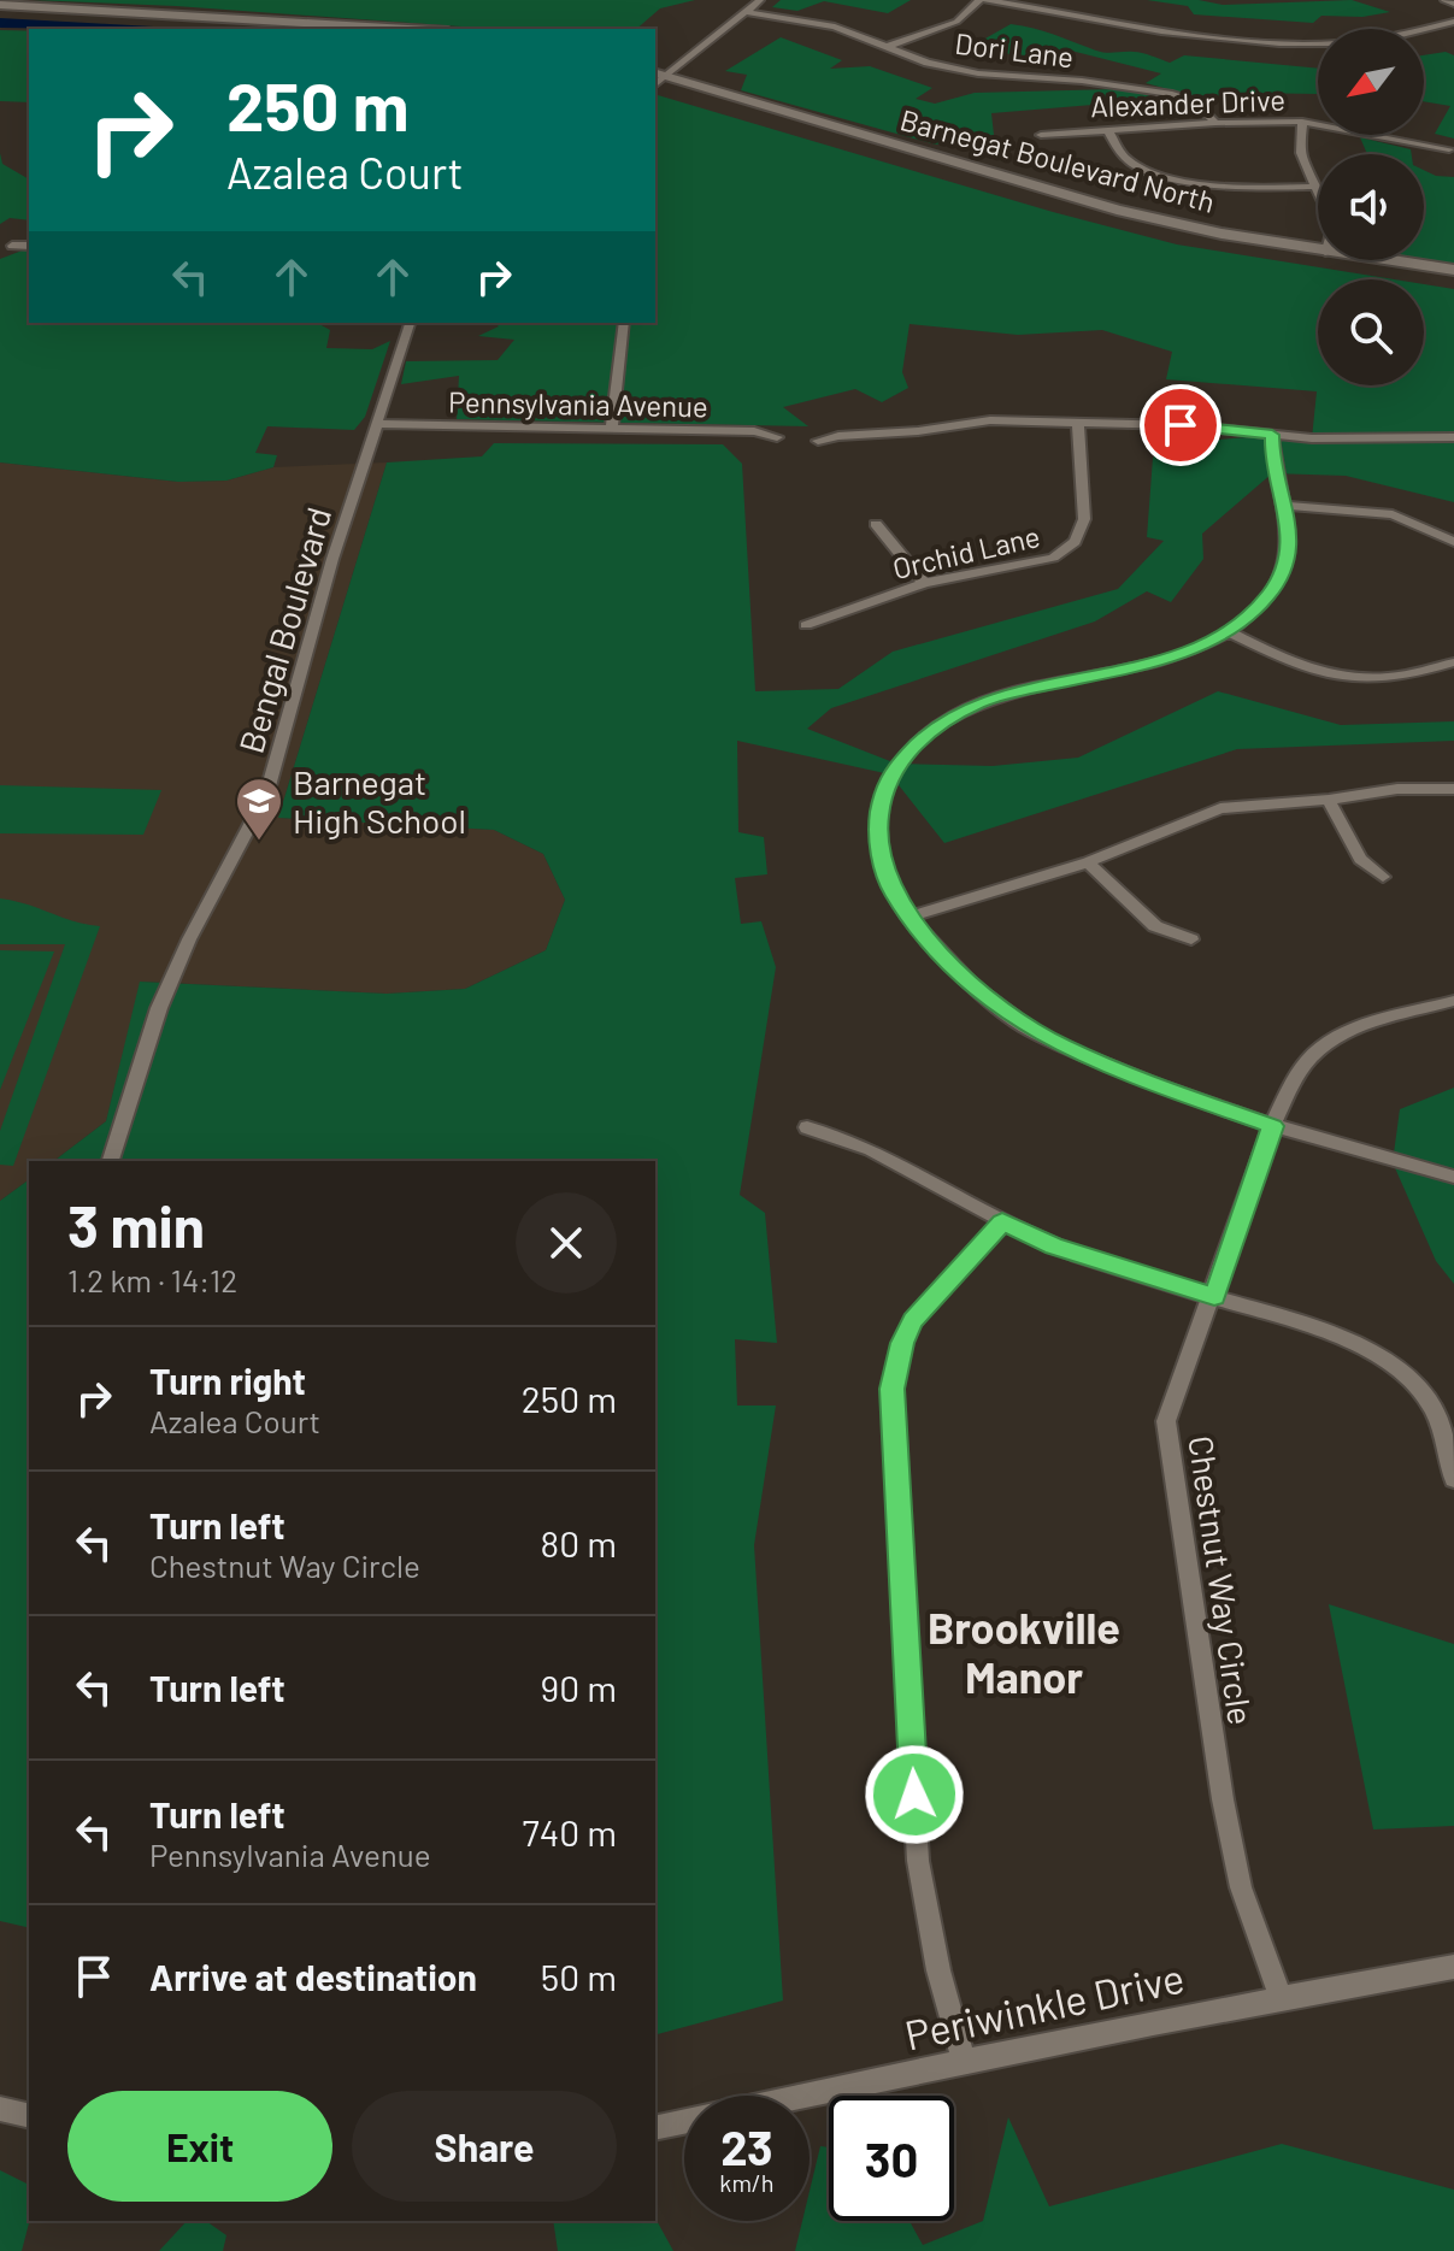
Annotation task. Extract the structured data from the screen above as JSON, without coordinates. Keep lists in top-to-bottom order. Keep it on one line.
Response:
{"streets":{"street":["Dori Lane","Alexander Drive","Barnegat Boulevard North","Pennsylvania Avenue","Orchid Lane","Bengal Boulevard","Chestnut Way Circle","Periwinkle Drive"]},"crossings":[["Dori Lane","Alexander Drive"],["Pennsylvania Avenue","Bengal Boulevard"],["Chestnut Way Circle","Periwinkle Drive"]],"districts":["Brookville Manor"],"places":{"school or university":["Barnegat High School"]},"north":"bottom left","page":{"turn":["250 m","Azalea Court"],"heading":["3 min","1.2 km · 14:12"],"list":[{"name":"Turn right","note":"Azalea Court","value":"250 m"},{"name":"Turn left","note":"Chestnut Way Circle","value":"80 m"},{"name":"Turn left","value":"90 m"},{"name":"Turn left","note":"Pennsylvania Avenue","value":"740 m"},{"name":"Arrive at destination","value":"50 m"}],"buttons":["Exit","Share"],"speed":"23 km/h","limit":"30"}}
